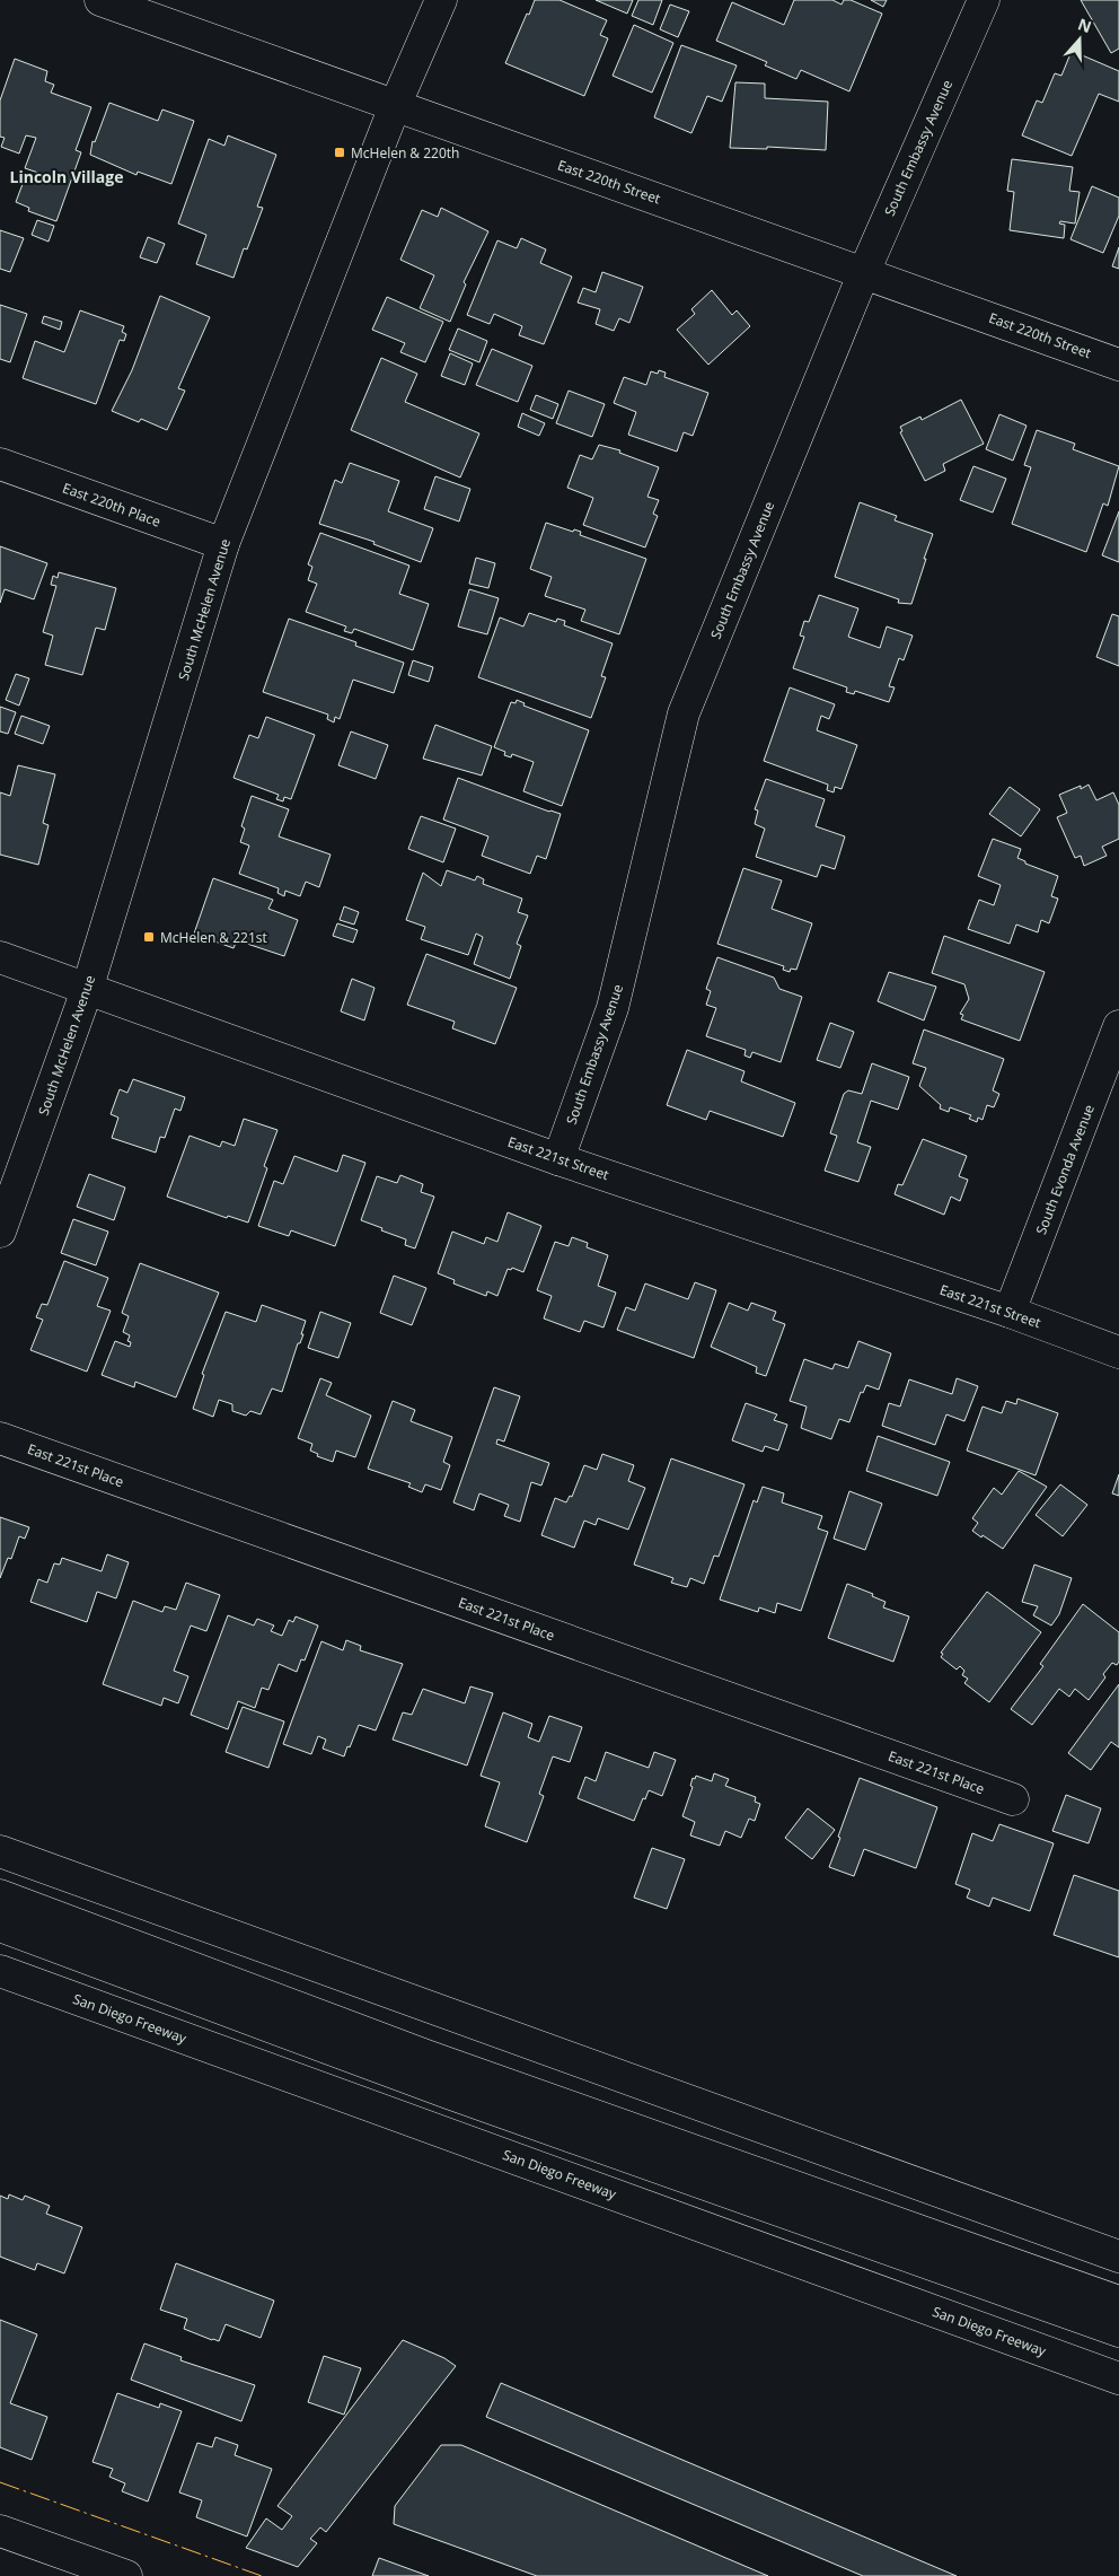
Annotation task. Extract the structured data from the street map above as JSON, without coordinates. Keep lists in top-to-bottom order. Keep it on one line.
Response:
{"streets":{"main road":["South Embassy Avenue","East 220th Street","East 220th Place","South McHelen Avenue","East 221st Street","South Evonda Avenue","East 221st Place","San Diego Freeway"]},"crossings":[["South Embassy Avenue","East 220th Street"],["South Embassy Avenue","East 221st Street"],["East 220th Street","South McHelen Avenue"],["East 220th Place","South McHelen Avenue"],["South McHelen Avenue","East 221st Street"],["East 221st Street","South Evonda Avenue"]],"districts":["Lincoln Village"],"places":{"transit":["McHelen & 220th","McHelen & 221st"]},"north":"top"}
